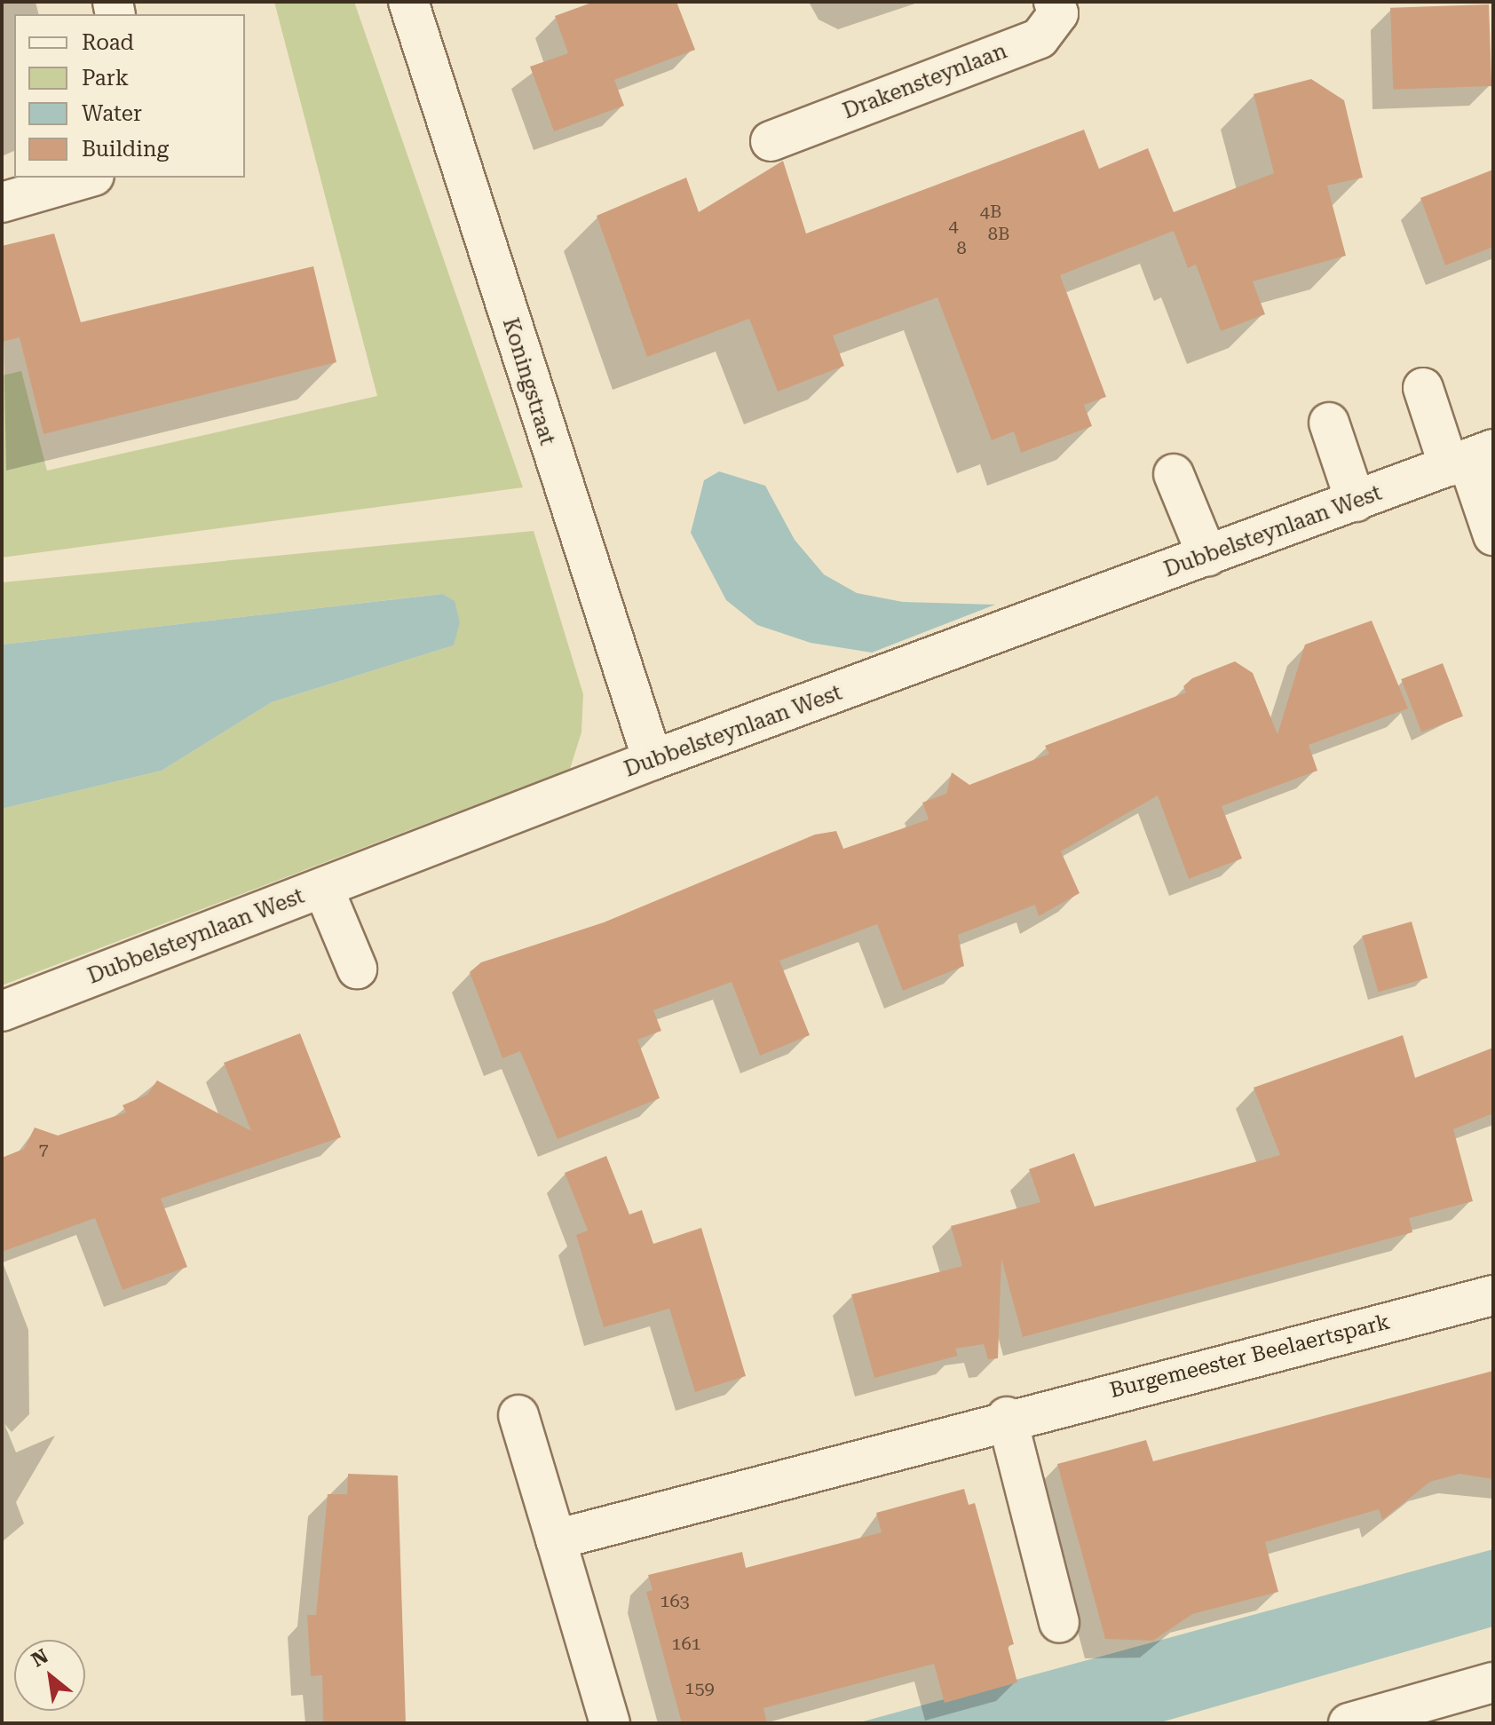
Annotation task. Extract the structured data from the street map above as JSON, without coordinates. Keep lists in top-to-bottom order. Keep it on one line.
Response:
{"streets":{"street":["Drakensteynlaan","Koningstraat","Dubbelsteynlaan West","Burgemeester Beelaertspark"]},"crossings":[["Koningstraat","Dubbelsteynlaan West"]],"house_numbers":["4B","4","8B","8","7","163","161","159"],"legend":["Road","Park","Water","Building"],"north":"top left"}
